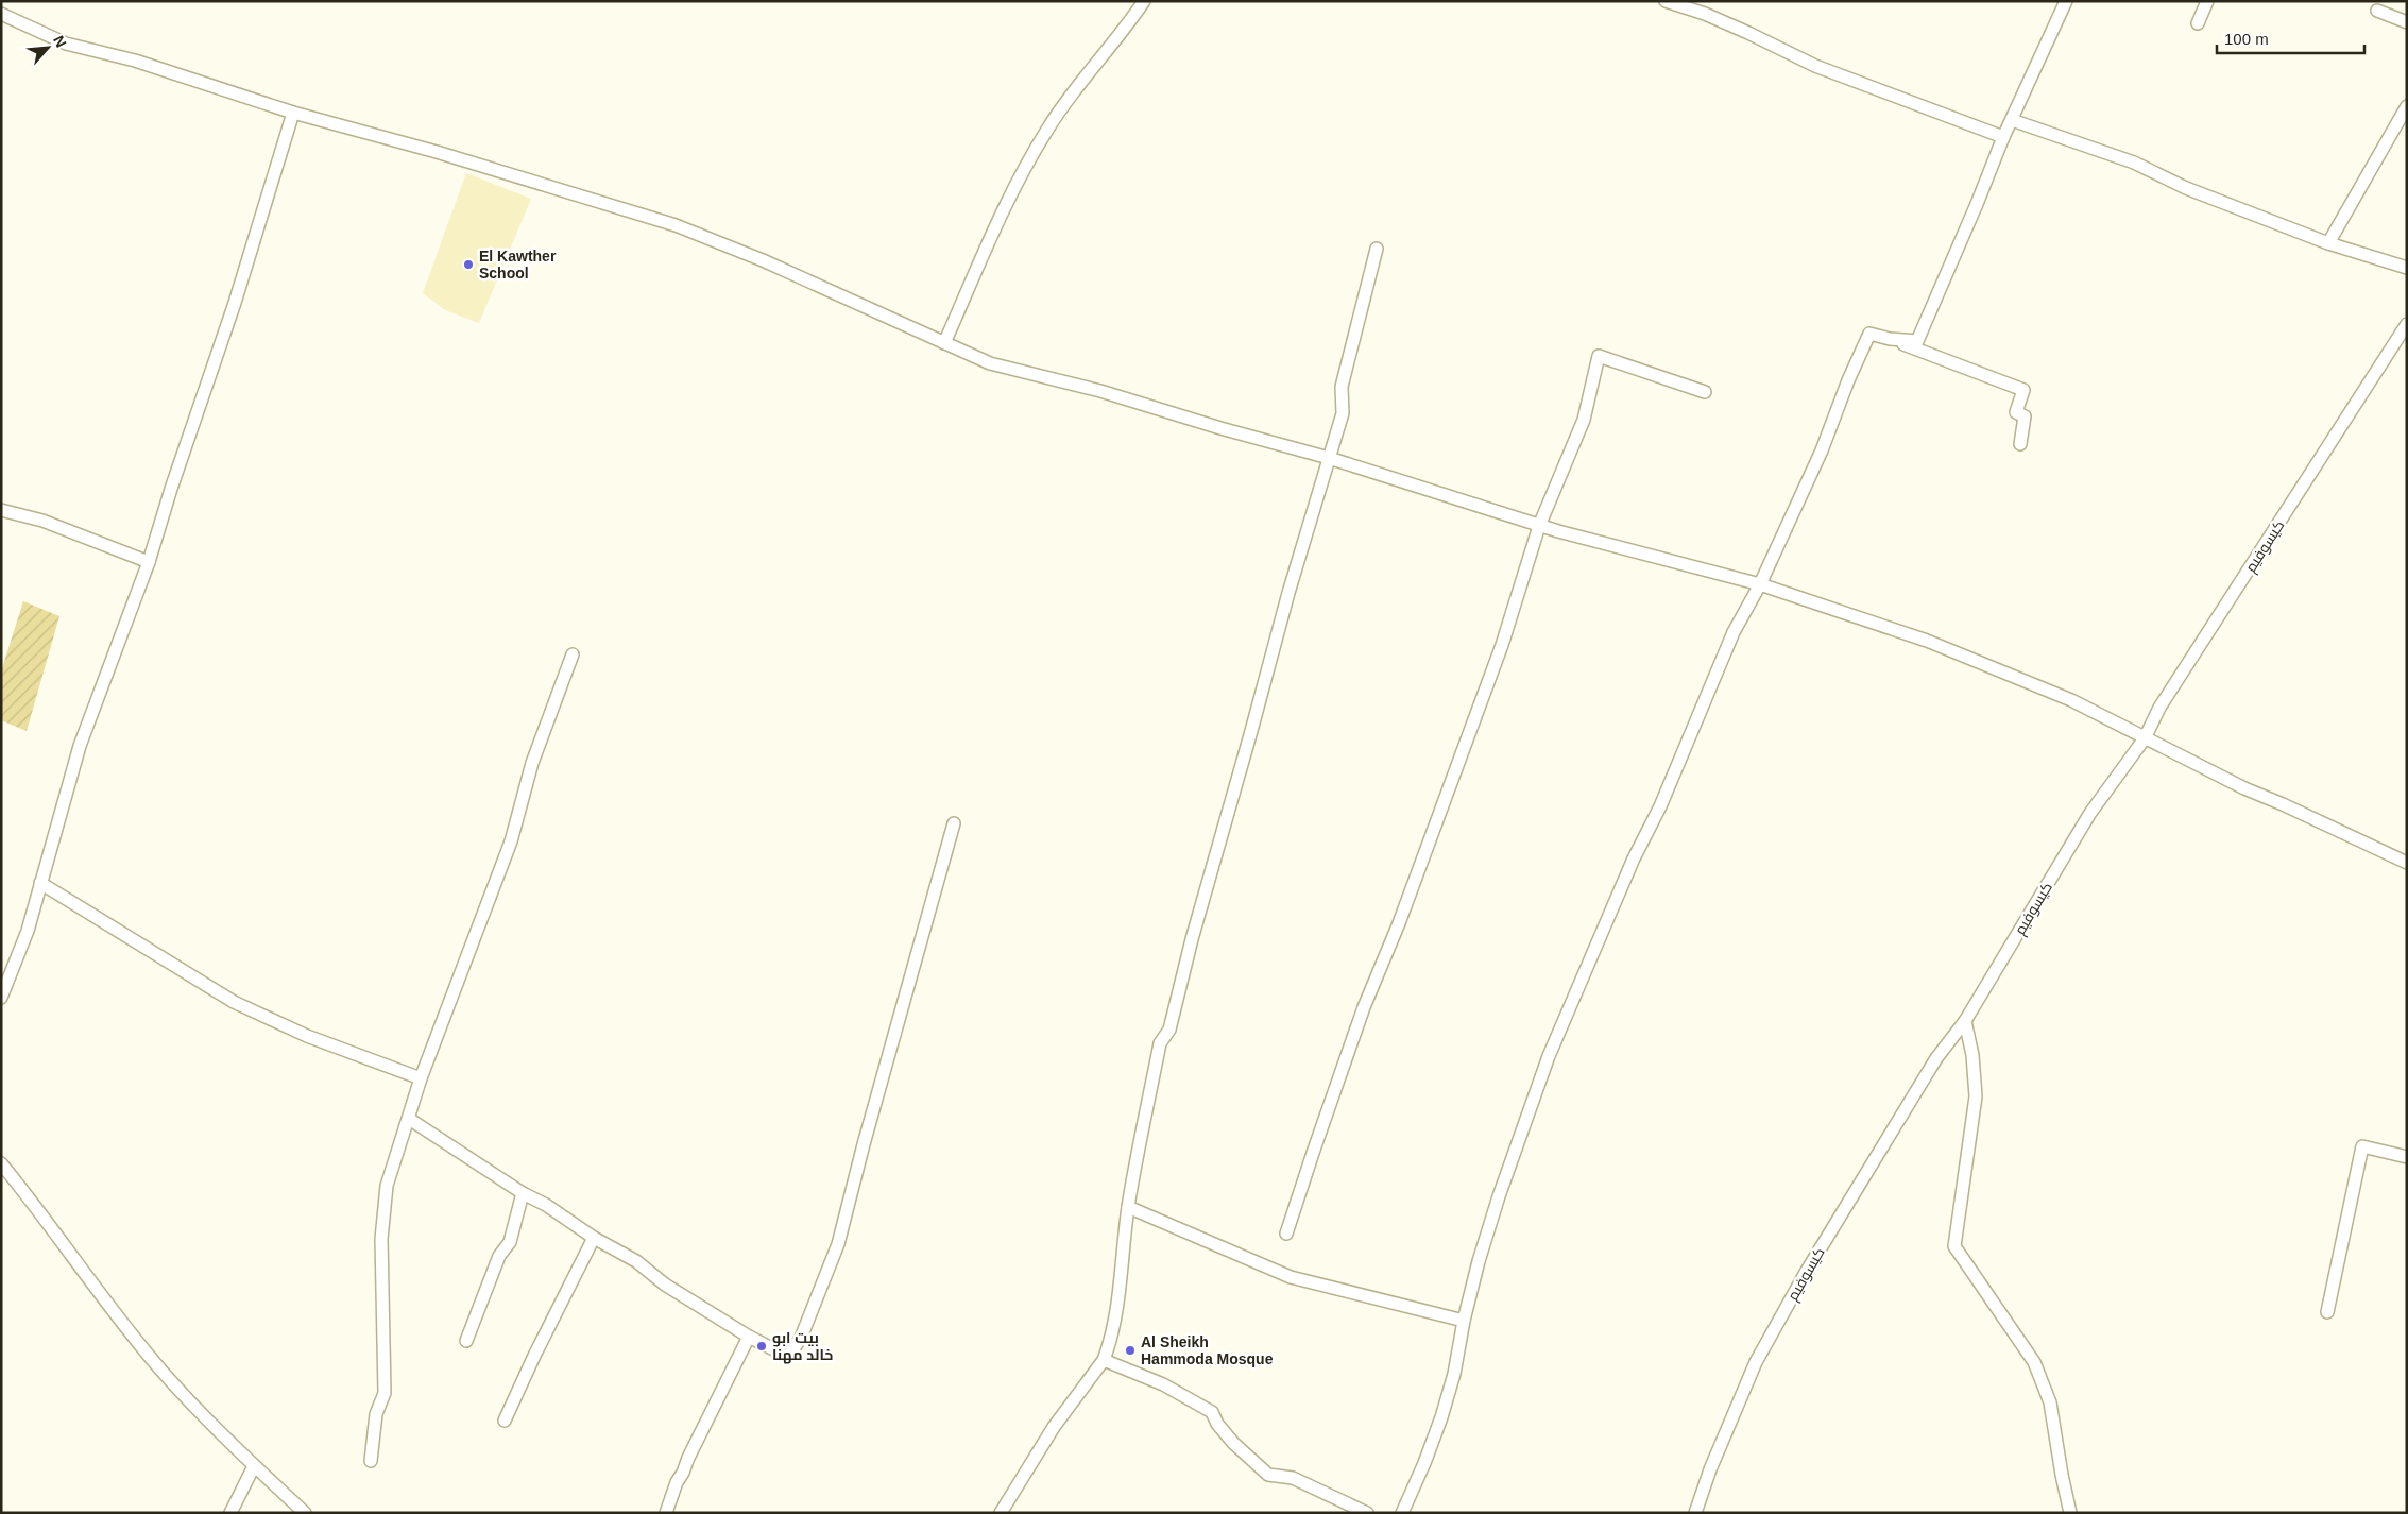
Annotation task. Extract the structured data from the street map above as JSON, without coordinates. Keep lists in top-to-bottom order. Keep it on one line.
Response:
{"streets":{"street":["كيسوفيم"]},"places":["El Kawther School","بيت ابو خالد مهنا","Al Sheikh Hammoda Mosque"],"scale_bar":"100 m","north":"top right"}
